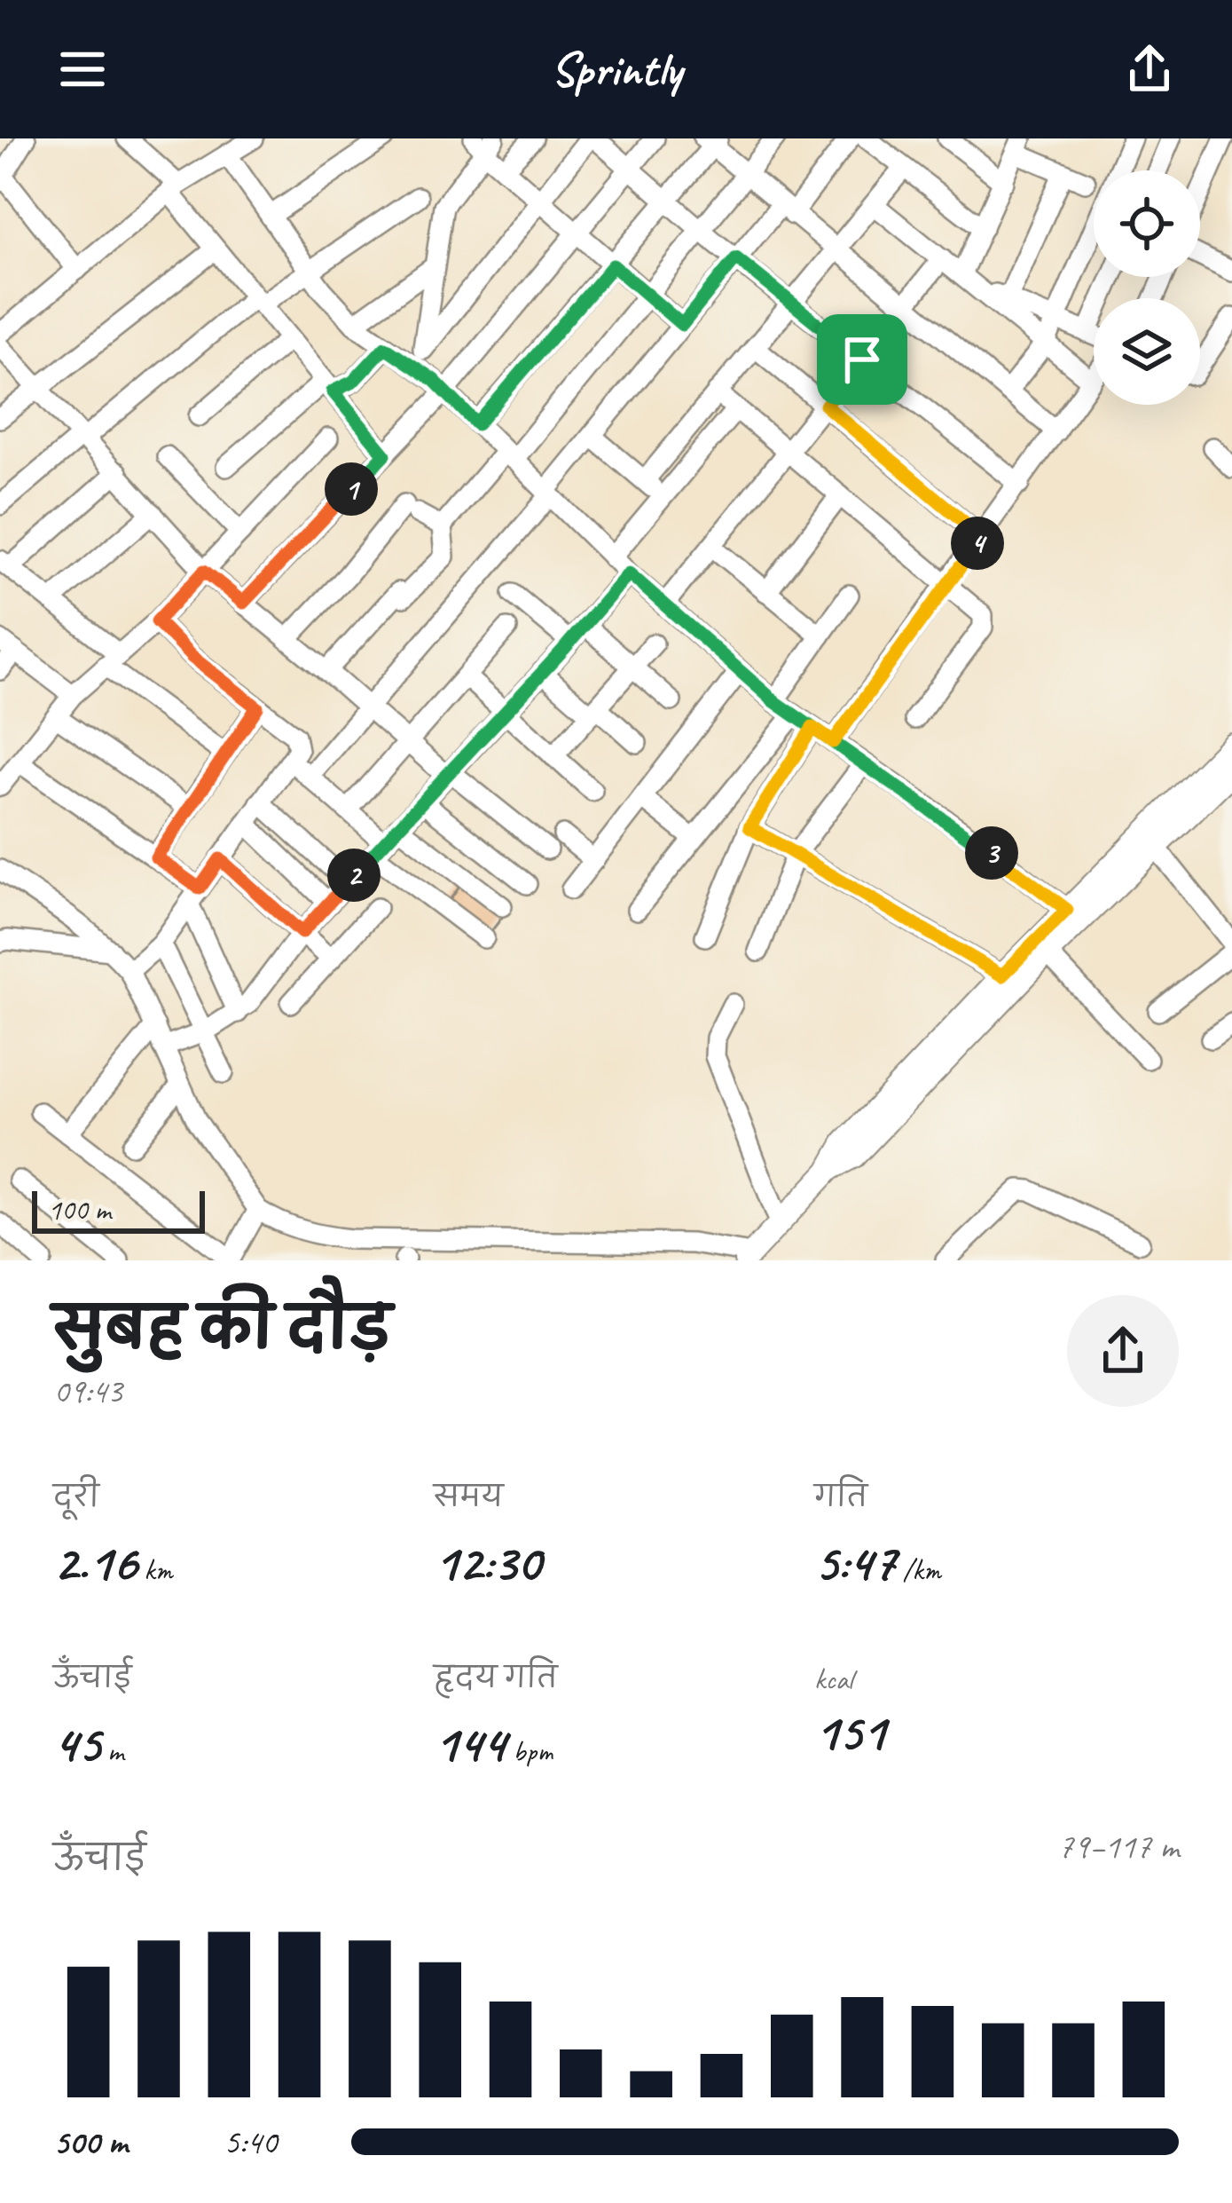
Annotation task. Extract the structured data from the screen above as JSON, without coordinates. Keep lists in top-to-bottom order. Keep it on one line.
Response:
{"scale_bar":"100 m","page":{"header":"Sprintly","pins":["1","4","3","2"],"scale":"100 m","heading":["सुबह की दौड़","09:43"],"stats":[["दूरी","2.16 km"],["समय","12:30"],["गति","5:47 /km"],["ऊँचाई","45 m"],["हृदय गति","144 bpm"],["kcal","151"]],"chart":["ऊँचाई","79–117 m"],"list":[{"name":"500 m","note":"5:40"}]}}
